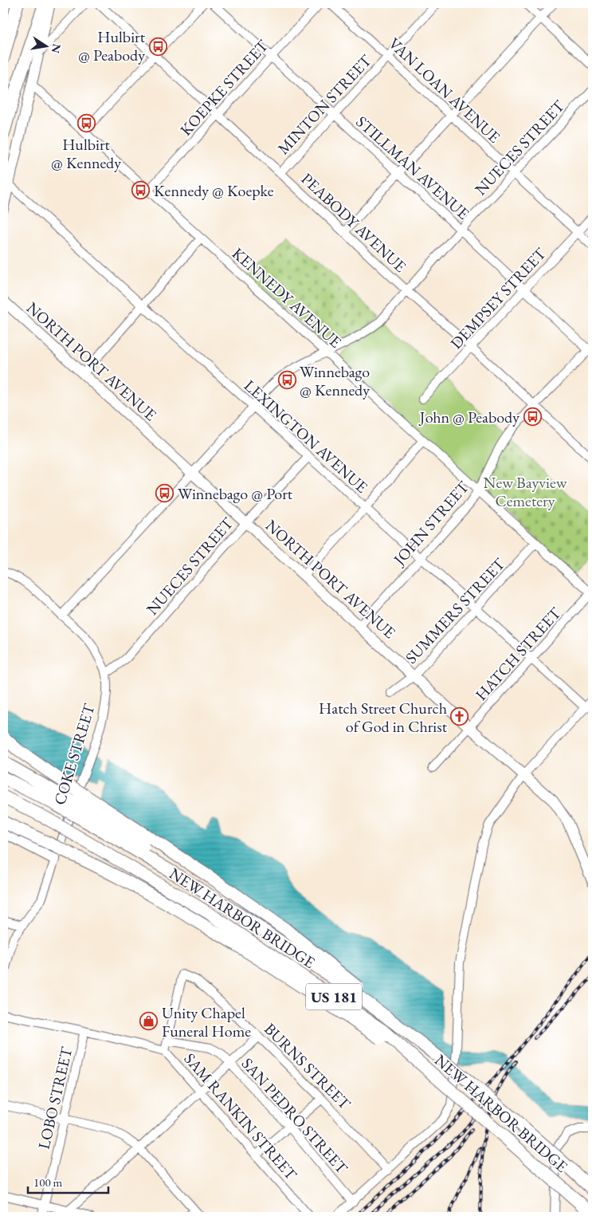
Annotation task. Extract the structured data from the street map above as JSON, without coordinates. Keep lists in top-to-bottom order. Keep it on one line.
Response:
{"streets":{"highway":["NEW HARBOR BRIDGE","US 181"],"main road":["NORTH PORT AVENUE"],"street":["KOEPKE STREET","VAN LOAN AVENUE","MINTON STREET","NUECES STREET","STILLMAN AVENUE","PEABODY AVENUE","KENNEDY AVENUE","DEMPSEY STREET","LEXINGTON AVENUE","JOHN STREET","SUMMERS STREET","HATCH STREET","COKE STREET","BURNS STREET","LOBO STREET","SAN PEDRO STREET","SAM RANKIN STREET"]},"crossings":[["KOEPKE STREET","STILLMAN AVENUE"],["KOEPKE STREET","PEABODY AVENUE"],["KOEPKE STREET","KENNEDY AVENUE"],["VAN LOAN AVENUE","MINTON STREET"],["VAN LOAN AVENUE","NUECES STREET"],["VAN LOAN AVENUE","DEMPSEY STREET"],["MINTON STREET","STILLMAN AVENUE"],["MINTON STREET","PEABODY AVENUE"],["NUECES STREET","STILLMAN AVENUE"],["NUECES STREET","PEABODY AVENUE"],["NUECES STREET","KENNEDY AVENUE"],["NUECES STREET","NORTH PORT AVENUE"],["NUECES STREET","LEXINGTON AVENUE"],["NUECES STREET","COKE STREET"],["STILLMAN AVENUE","DEMPSEY STREET"],["STILLMAN AVENUE","JOHN STREET"],["PEABODY AVENUE","DEMPSEY STREET"],["PEABODY AVENUE","JOHN STREET"],["KENNEDY AVENUE","JOHN STREET"],["KENNEDY AVENUE","SUMMERS STREET"],["KENNEDY AVENUE","HATCH STREET"],["NORTH PORT AVENUE","JOHN STREET"],["NORTH PORT AVENUE","SUMMERS STREET"],["NORTH PORT AVENUE","HATCH STREET"],["LEXINGTON AVENUE","JOHN STREET"],["LEXINGTON AVENUE","SUMMERS STREET"],["LEXINGTON AVENUE","HATCH STREET"],["BURNS STREET","SAN PEDRO STREET"],["LOBO STREET","SAM RANKIN STREET"]],"parks":["New Bayview Cemetery"],"places":{"bus stop":["Hulbirt @ Peabody","Hulbirt @ Kennedy","Kennedy @ Koepke","Winnebago @ Kennedy","John @ Peabody","Winnebago @ Port"],"church":["Hatch Street Church of God in Christ"],"shop":["Unity Chapel Funeral Home"]},"scale_bar":"100 m","north":"right"}
